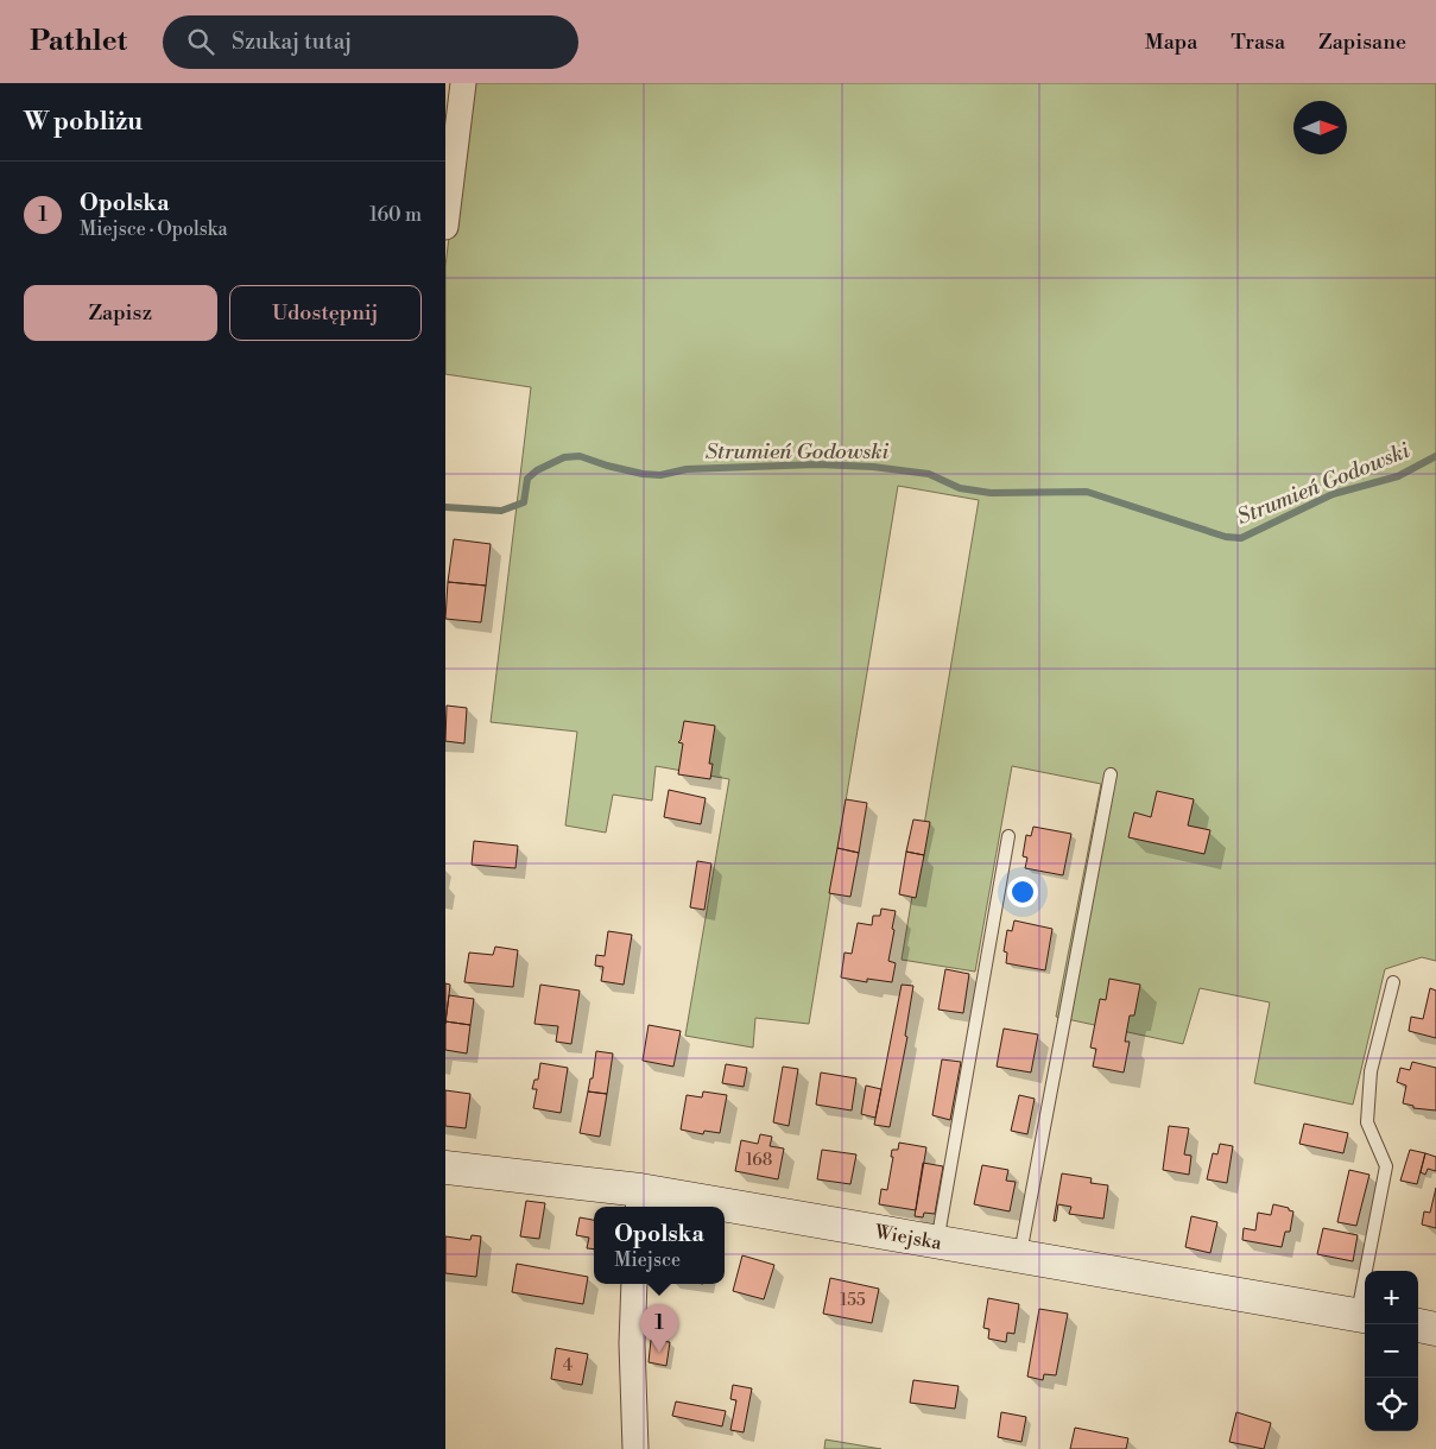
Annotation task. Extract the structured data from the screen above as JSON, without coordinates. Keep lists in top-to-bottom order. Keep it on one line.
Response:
{"streets":{"street":["Wiejska"]},"water":["Strumień Godowski"],"house_numbers":["168","155","4"],"north":"right","page":{"header":"Pathlet","search":"Szukaj tutaj","nav":["Mapa","Trasa","Zapisane"],"heading":"W pobliżu","list":[{"mark":"1","name":"Opolska","note":"Miejsce · Opolska","value":"160 m"}],"buttons":["Zapisz","Udostępnij"],"popup":["Opolska","Miejsce"],"map_buttons":["+","−"],"pins":"1"}}
